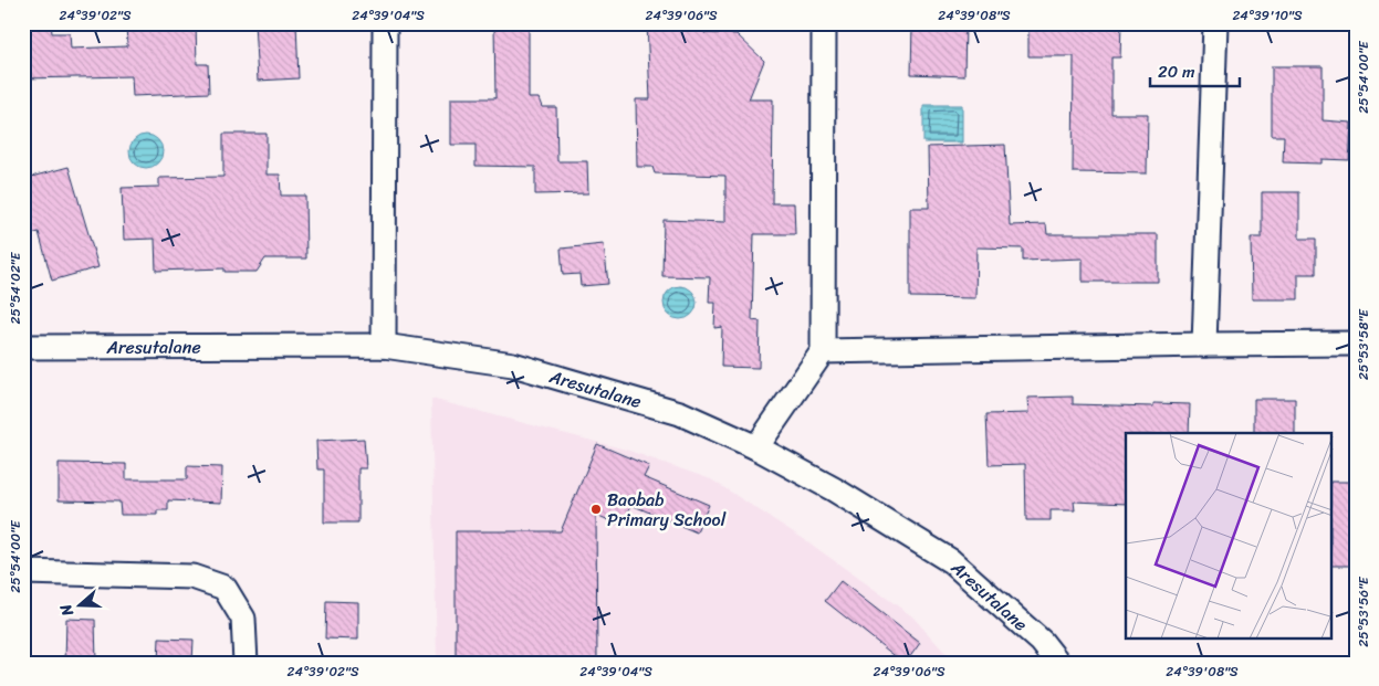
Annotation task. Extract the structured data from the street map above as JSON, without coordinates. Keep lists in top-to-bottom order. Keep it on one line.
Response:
{"streets":{"street":["Aresutalane"]},"places":["Baobab Primary School"],"scale_bar":"20 m","north":"left","coordinates":["24°39'02\"S","24°39'04\"S","24°39'06\"S","24°39'08\"S","24°39'10\"S","25°54'00\"E","25°54'02\"E","25°53'58\"E","25°53'56\"E"]}
